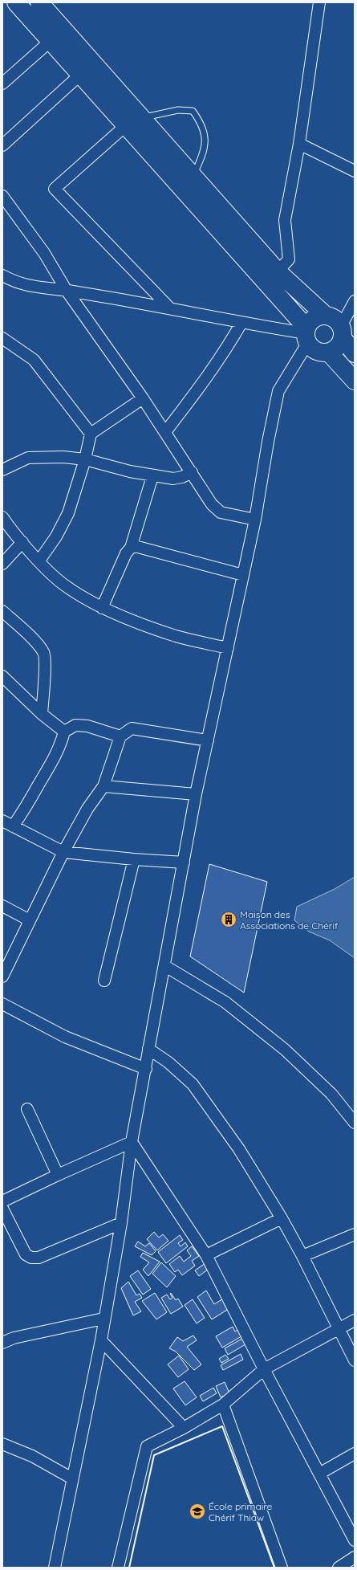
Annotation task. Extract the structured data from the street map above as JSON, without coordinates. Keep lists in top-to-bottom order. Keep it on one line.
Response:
{"places":{"building":["Maison des Associations de Chérif"],"school or university":["École primaire Chérif Thiaw"]}}
